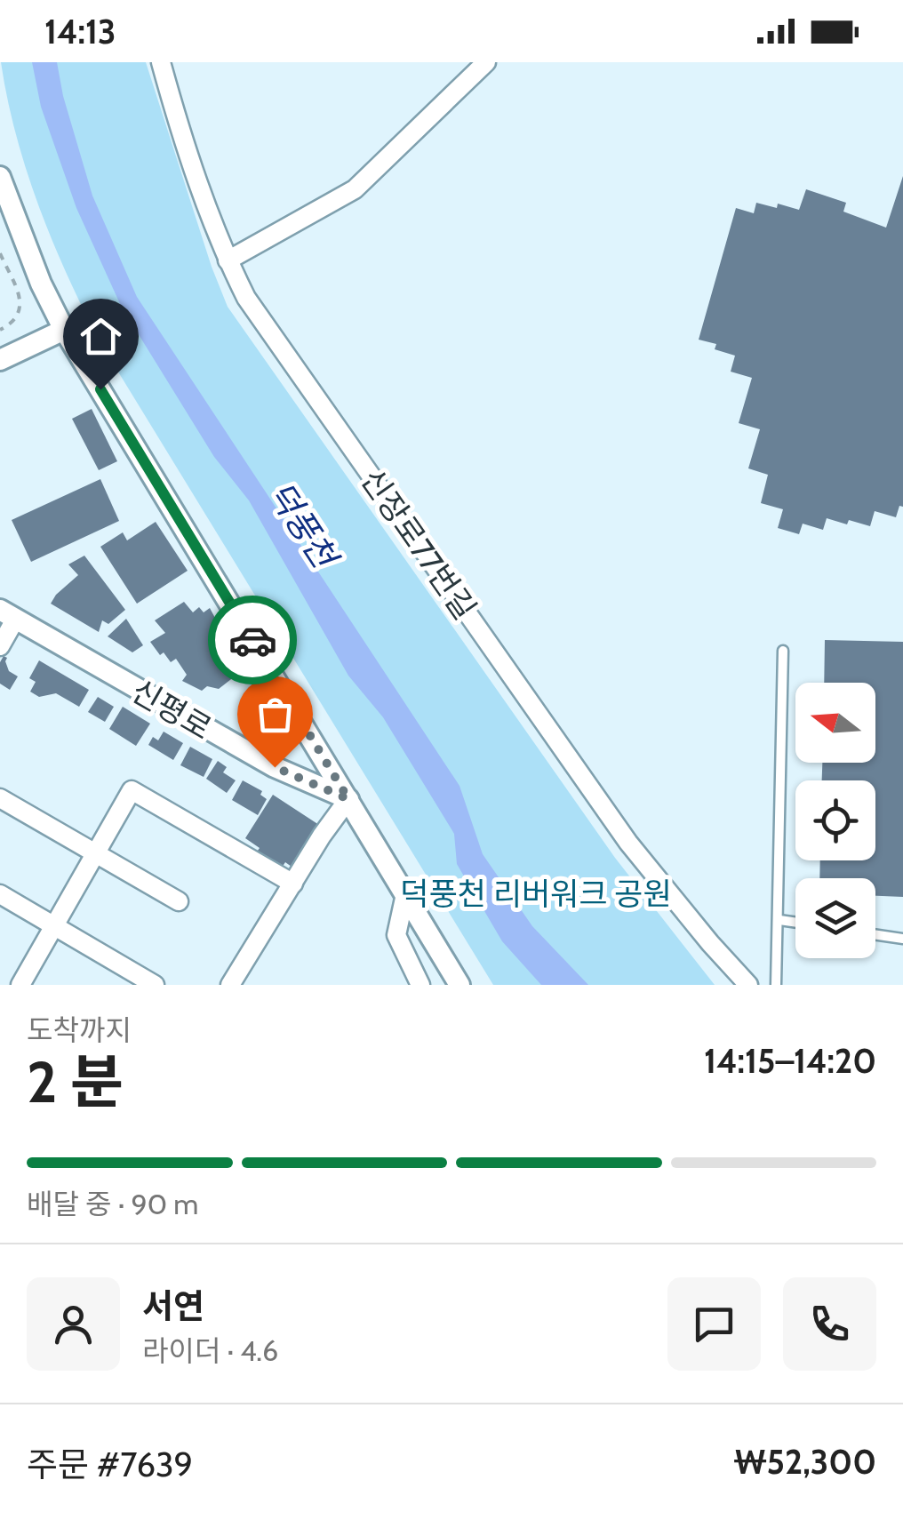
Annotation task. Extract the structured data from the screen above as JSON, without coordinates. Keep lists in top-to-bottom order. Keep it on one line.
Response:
{"streets":{"street":["신장로77번길","신평로"]},"water":["덕풍천"],"parks":["덕풍천 리버워크 공원"],"north":"left","page":{"status":"14:13","heading":["2 분","도착까지","14:15–14:20"],"panel":["서연","라이더 · 4.6","주문 #7639","₩52,300"],"bar":"배달 중 · 90 m"}}
